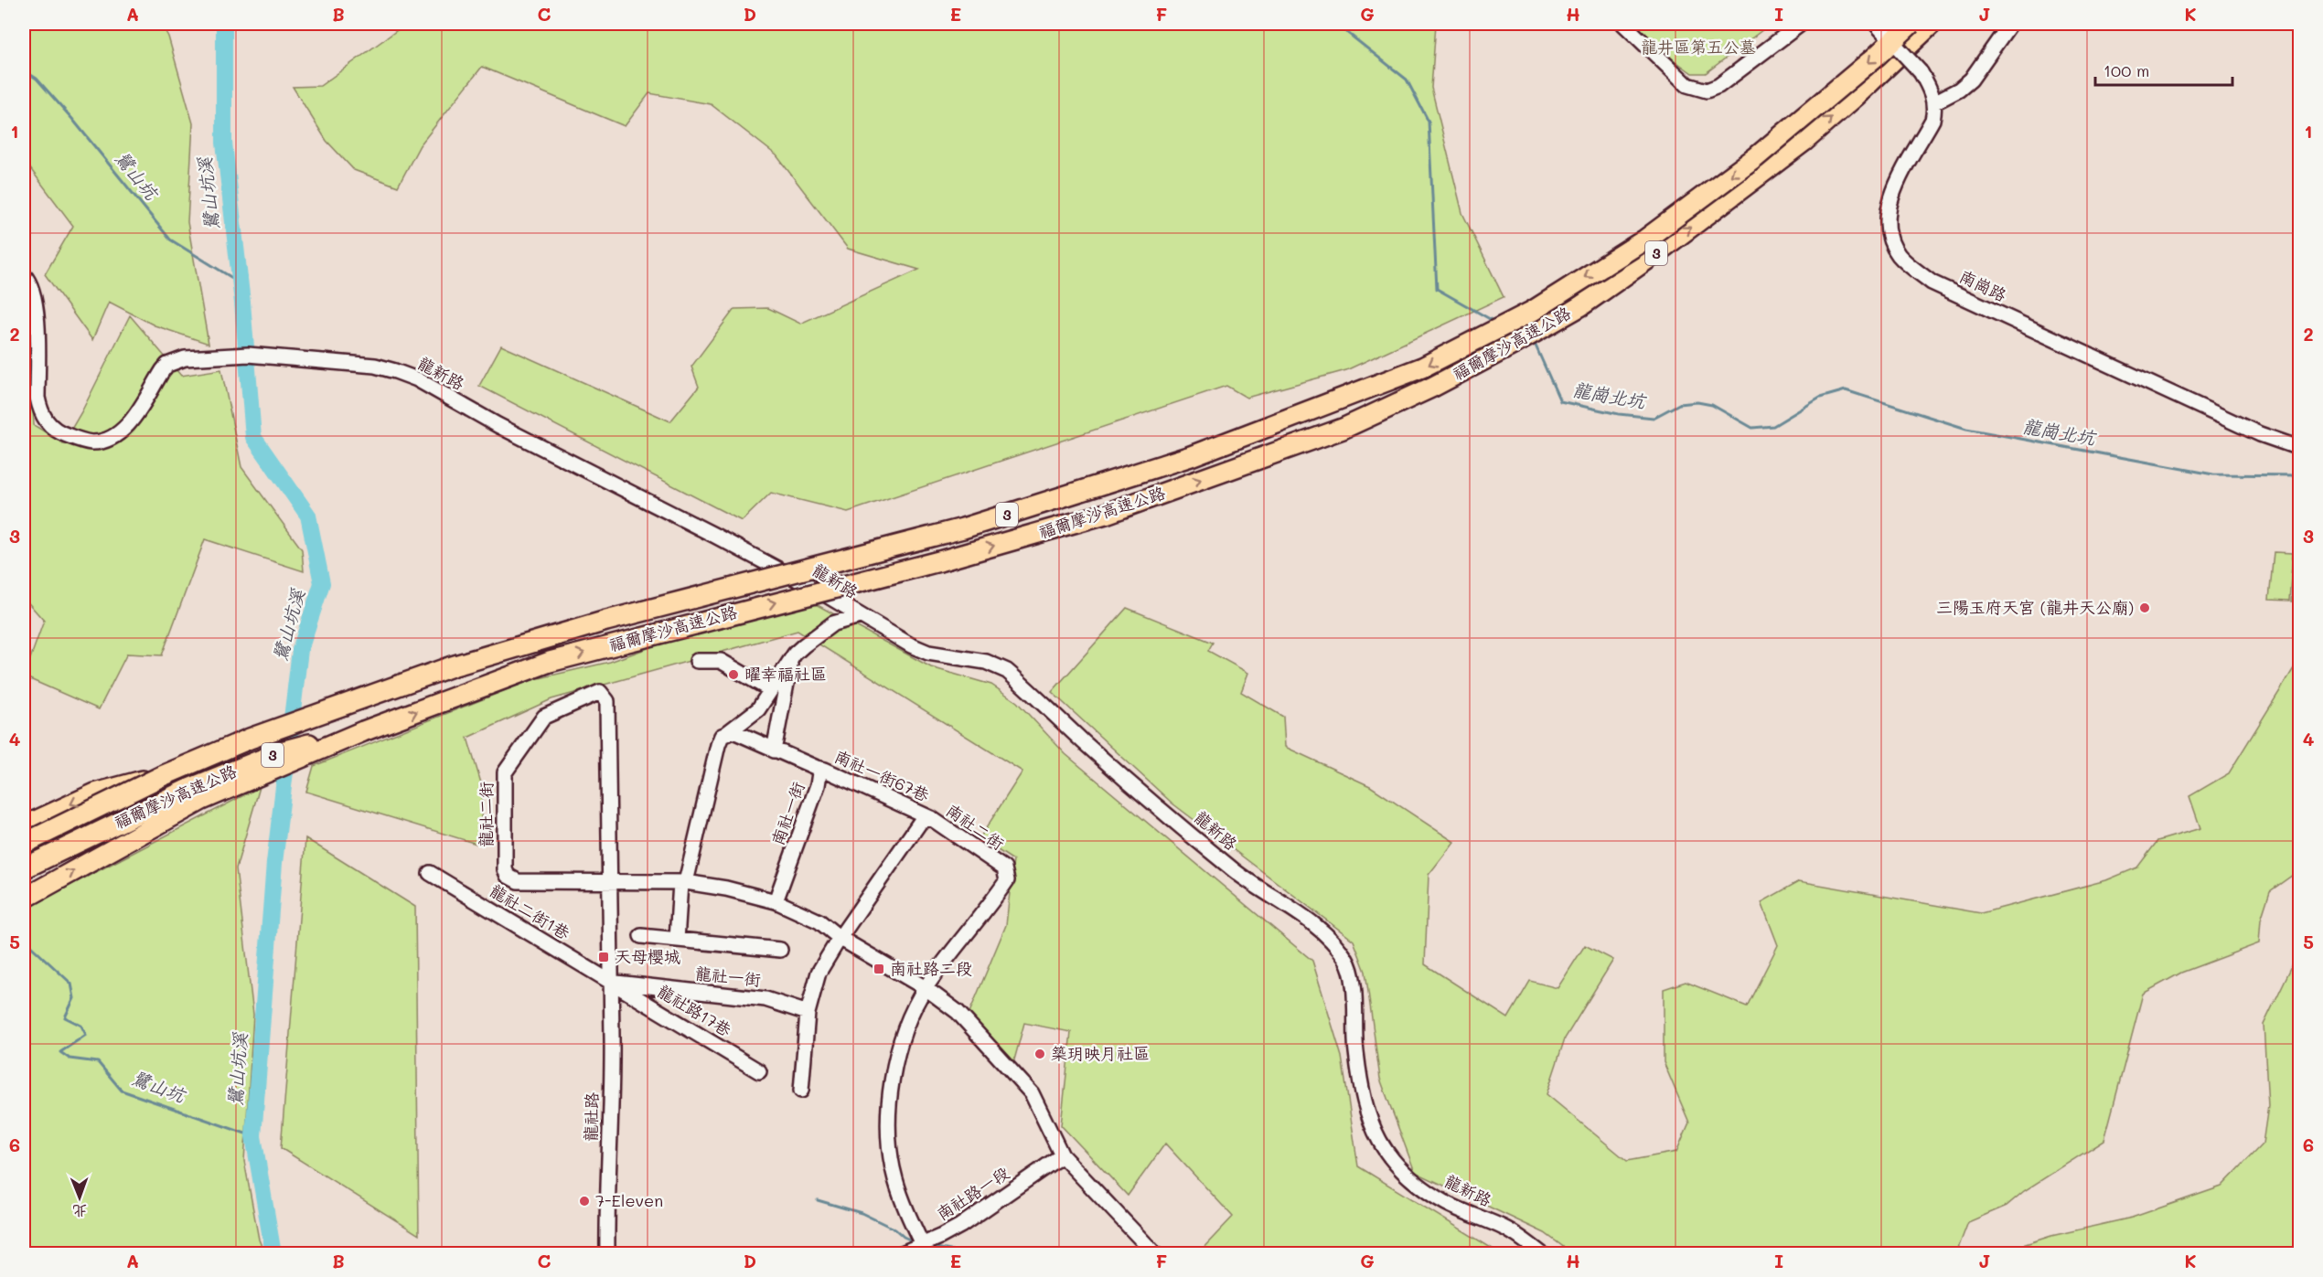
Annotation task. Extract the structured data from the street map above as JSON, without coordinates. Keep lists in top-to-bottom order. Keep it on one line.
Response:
{"streets":{"highway":["3","福爾摩沙高速公路"],"street":["南崗路","龍新路","南社一街67巷","南社一街","龍社二街","南社二街","龍社二街1巷","龍社一街","龍社路17巷","龍社路","南社路一段"]},"crossings":[["南社一街67巷","南社一街"],["南社一街67巷","南社二街"],["龍社二街","龍社二街1巷"],["龍社二街","龍社一街"],["龍社二街","龍社路17巷"],["龍社二街","龍社路"],["南社二街","龍社一街"],["龍社二街1巷","龍社一街"],["龍社二街1巷","龍社路17巷"],["龍社二街1巷","龍社路"],["龍社一街","龍社路17巷"],["龍社一街","龍社路"],["龍社路17巷","龍社路"]],"water":["鷺山坑","鷺山坑溪","龍崗北坑"],"parks":["龍井區第五公墓"],"places":{"other":["三陽玉府天宮 (龍井天公廟)","曜幸福社區","築玥映月社區","7-Eleven"],"transit":["天母櫻城","南社路二段"]},"scale_bar":"100 m","north":"bottom","grid":{"columns":["A","B","C","D","E","F","G","H","I","J","K"],"rows":["1","2","3","4","5","6"]}}
